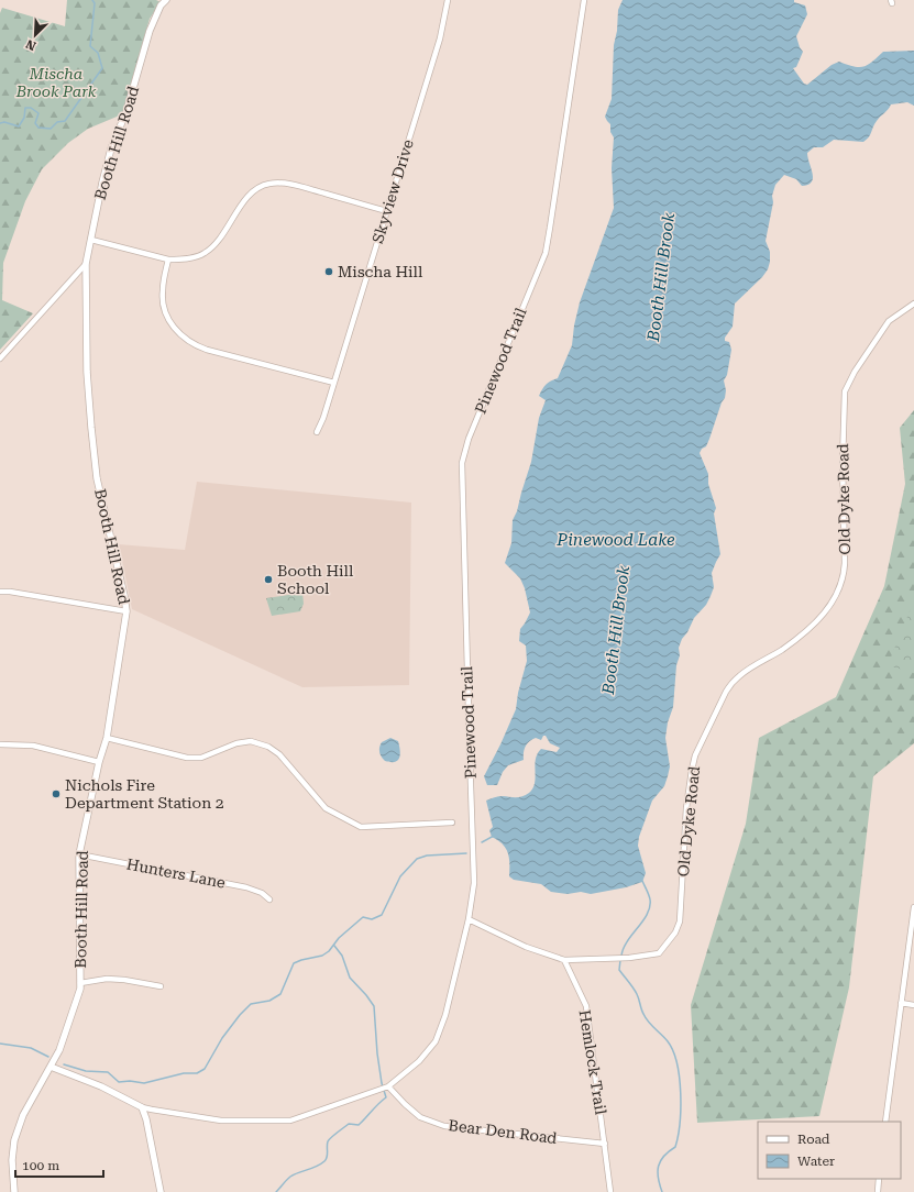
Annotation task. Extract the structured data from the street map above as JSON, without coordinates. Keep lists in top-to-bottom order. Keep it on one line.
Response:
{"streets":{"street":["Booth Hill Road","Skyview Drive","Pinewood Trail","Old Dyke Road","Hunters Lane","Hemlock Trail","Bear Den Road"]},"crossings":[["Booth Hill Road","Pinewood Trail"],["Booth Hill Road","Hunters Lane"],["Pinewood Trail","Bear Den Road"],["Old Dyke Road","Hemlock Trail"],["Hemlock Trail","Bear Den Road"]],"water":["Booth Hill Brook","Pinewood Lake"],"parks":["Mischa Brook Park"],"places":["Mischa Hill","Booth Hill School","Nichols Fire Department Station 2"],"legend":["Road","Water"],"scale_bar":"100 m","north":"bottom left"}
